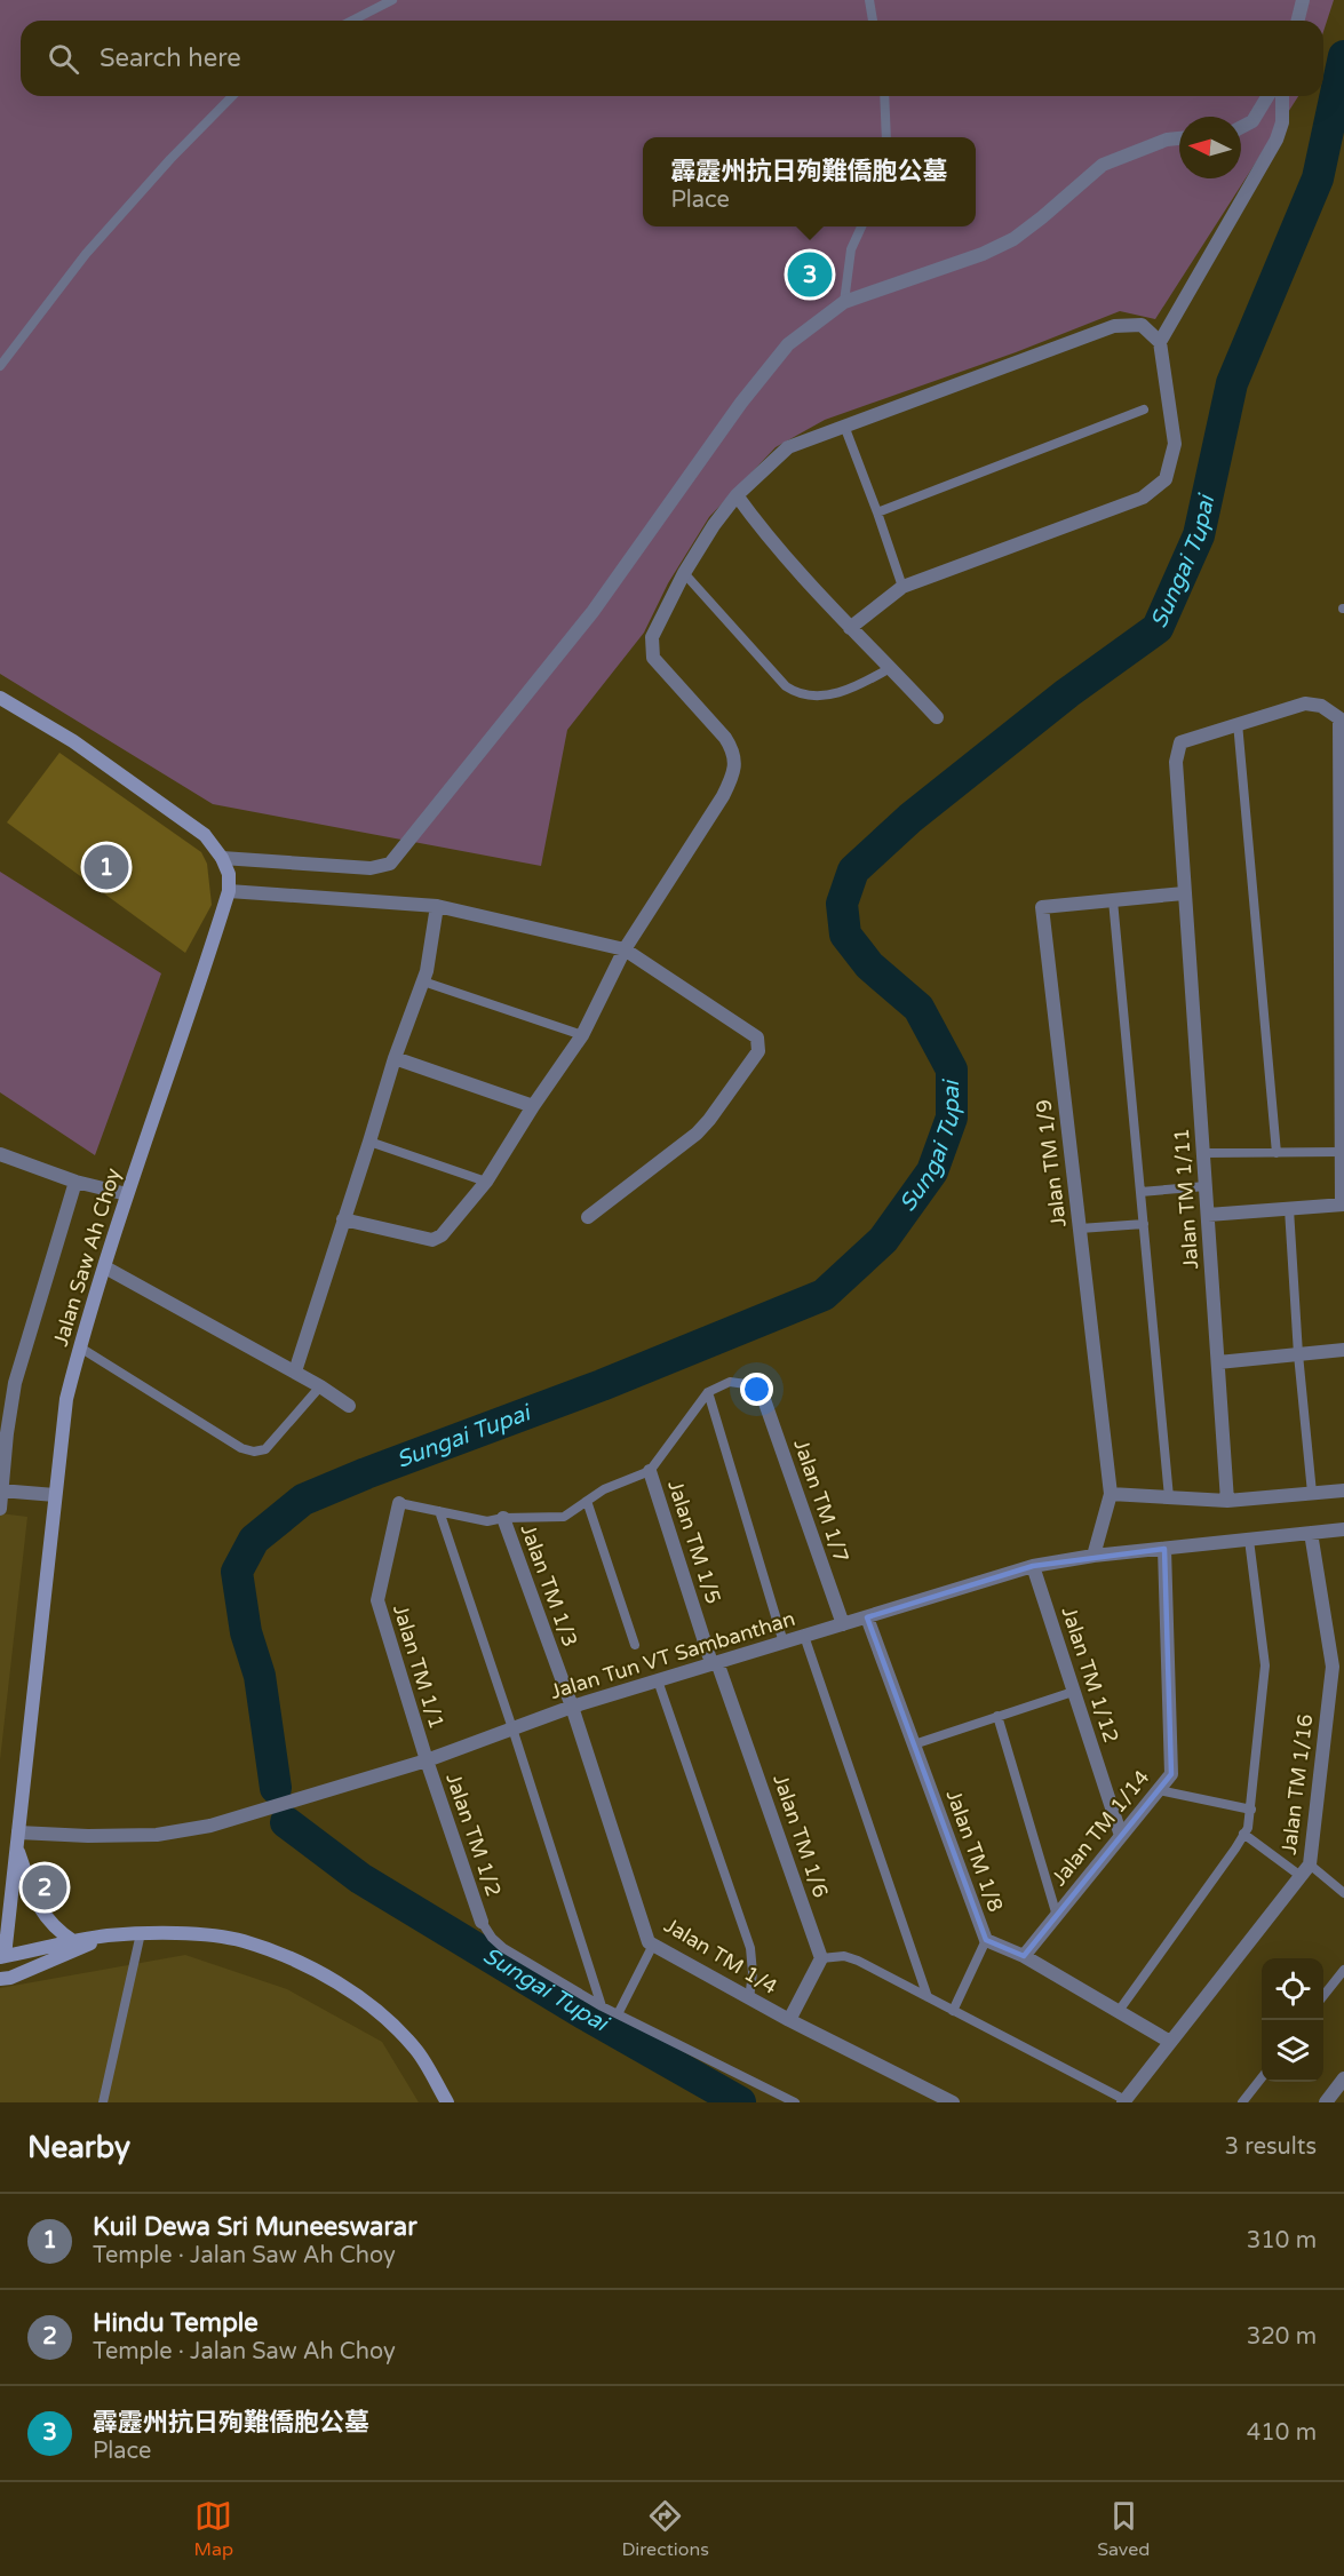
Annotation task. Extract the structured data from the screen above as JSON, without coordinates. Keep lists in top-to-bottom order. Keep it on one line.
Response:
{"streets":{"street":["Jalan TM 1/9","Jalan TM 1/11","Jalan Saw Ah Choy","Jalan TM 1/7","Jalan TM 1/5","Jalan TM 1/3","Jalan Tun VT Sambanthan","Jalan TM 1/1","Jalan TM 1/12","Jalan TM 1/16","Jalan TM 1/14","Jalan TM 1/2","Jalan TM 1/6","Jalan TM 1/8","Jalan TM 1/4"]},"crossings":[["Jalan TM 1/9","Jalan TM 1/11"],["Jalan TM 1/9","Jalan Tun VT Sambanthan"],["Jalan Saw Ah Choy","Jalan Tun VT Sambanthan"],["Jalan TM 1/7","Jalan Tun VT Sambanthan"],["Jalan TM 1/5","Jalan Tun VT Sambanthan"],["Jalan TM 1/5","Jalan TM 1/6"],["Jalan TM 1/3","Jalan Tun VT Sambanthan"],["Jalan TM 1/3","Jalan TM 1/4"],["Jalan Tun VT Sambanthan","Jalan TM 1/1"],["Jalan Tun VT Sambanthan","Jalan TM 1/12"],["Jalan Tun VT Sambanthan","Jalan TM 1/16"],["Jalan Tun VT Sambanthan","Jalan TM 1/14"],["Jalan Tun VT Sambanthan","Jalan TM 1/2"],["Jalan Tun VT Sambanthan","Jalan TM 1/6"],["Jalan Tun VT Sambanthan","Jalan TM 1/8"],["Jalan Tun VT Sambanthan","Jalan TM 1/4"],["Jalan TM 1/1","Jalan TM 1/2"],["Jalan TM 1/12","Jalan TM 1/14"],["Jalan TM 1/16","Jalan TM 1/8"],["Jalan TM 1/14","Jalan TM 1/8"]],"water":["Sungai Tupai"],"north":"left","page":{"search":"Search here","popup":["霹靂州抗日殉難僑胞公墓","Place"],"pins":["3","1","2"],"heading":["Nearby","3 results"],"list":[{"mark":"1","name":"Kuil Dewa Sri Muneeswarar","note":"Temple · Jalan Saw Ah Choy","value":"310 m"},{"mark":"2","name":"Hindu Temple","note":"Temple · Jalan Saw Ah Choy","value":"320 m"},{"mark":"3","name":"霹靂州抗日殉難僑胞公墓","note":"Place","value":"410 m"}],"nav":["Map","Directions","Saved"]}}
